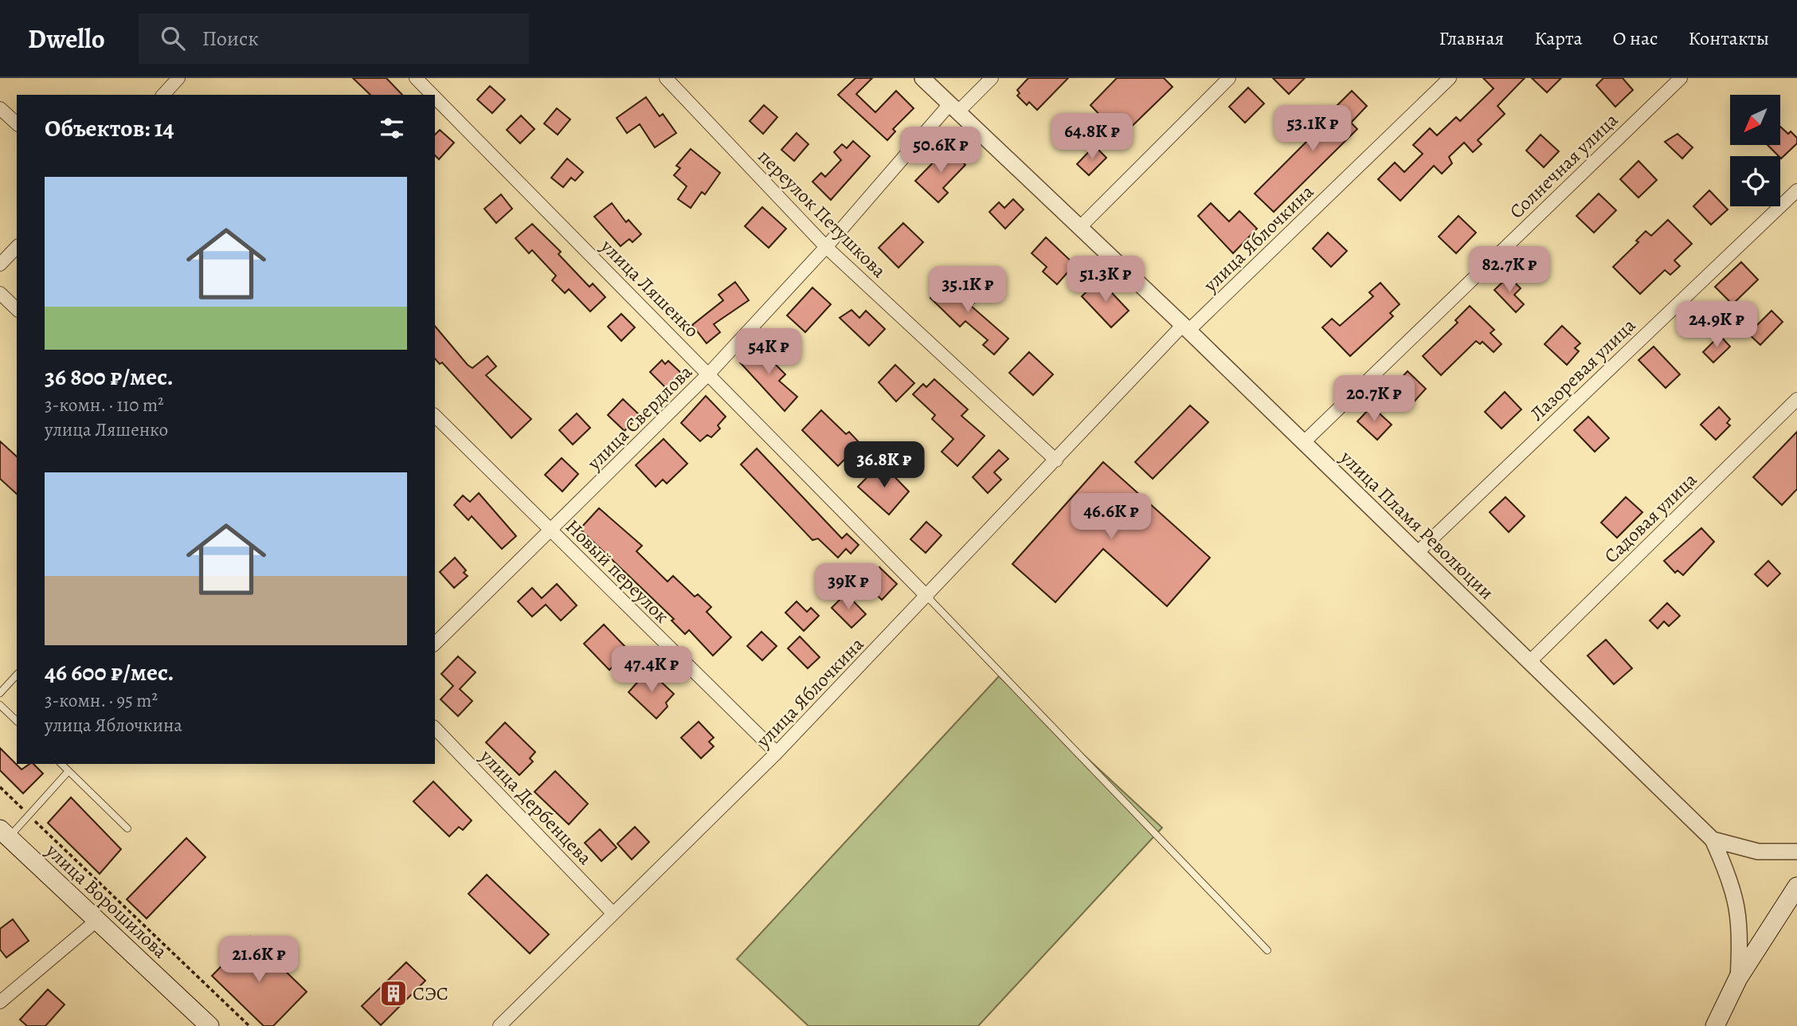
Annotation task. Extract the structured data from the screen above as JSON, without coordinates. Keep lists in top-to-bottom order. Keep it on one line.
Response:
{"streets":{"main road":["улица Ворошилова"],"street":["Солнечная улица","переулок Петушкова","улица Яблочкина","улица Ляшенко","Лазоревая улица","улица Свердлова","Садовая улица","улица Пламя Революции","Новый переулок","улица Дербенцева"]},"crossings":[["Солнечная улица","улица Пламя Революции"],["переулок Петушкова","улица Яблочкина"],["переулок Петушкова","улица Свердлова"],["улица Яблочкина","улица Ляшенко"],["улица Яблочкина","улица Пламя Революции"],["улица Яблочкина","Новый переулок"],["улица Яблочкина","улица Дербенцева"],["улица Ляшенко","улица Свердлова"],["Лазоревая улица","улица Пламя Революции"],["улица Свердлова","улица Пламя Революции"],["улица Свердлова","Новый переулок"],["Садовая улица","улица Пламя Революции"]],"places":{"building":["СЭС"]},"north":"bottom left","page":{"header":"Dwello","search":"Поиск","nav":["Главная","Карта","О нас","Контакты"],"heading":"Объектов: 14","price":["53.1K ₽","64.8K ₽","50.6K ₽","82.7K ₽","51.3K ₽","35.1K ₽","24.9K ₽","54K ₽","20.7K ₽","36.8K ₽","46.6K ₽","39K ₽","47.4K ₽","21.6K ₽"],"list":[{"name":"36 800 ₽/мес.","note":"3-комн. · 110 m² · улица Ляшенко"},{"name":"46 600 ₽/мес.","note":"3-комн. · 95 m² · улица Яблочкина"}]}}
